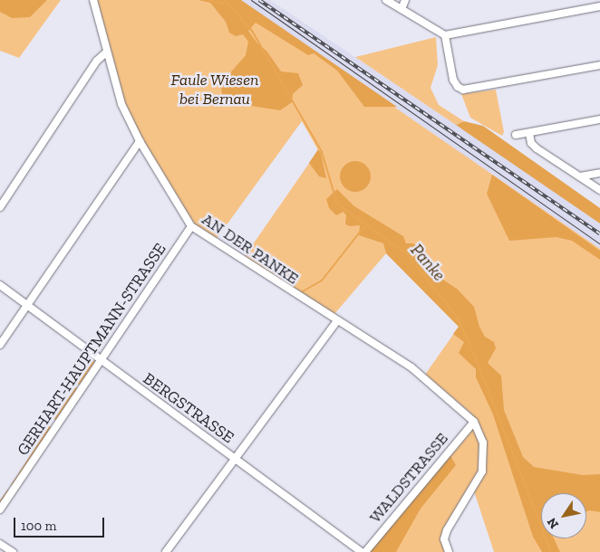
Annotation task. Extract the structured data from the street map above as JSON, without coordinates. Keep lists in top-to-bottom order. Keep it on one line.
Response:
{"streets":{"street":["AN DER PANKE","GERHART-HAUPTMANN-STRASSE","BERGSTRASSE","WALDSTRASSE"]},"crossings":[["AN DER PANKE","GERHART-HAUPTMANN-STRASSE"],["AN DER PANKE","WALDSTRASSE"],["GERHART-HAUPTMANN-STRASSE","BERGSTRASSE"],["BERGSTRASSE","WALDSTRASSE"]],"water":["Panke"],"parks":["Faule Wiesen bei Bernau"],"scale_bar":"100 m","north":"bottom left"}
